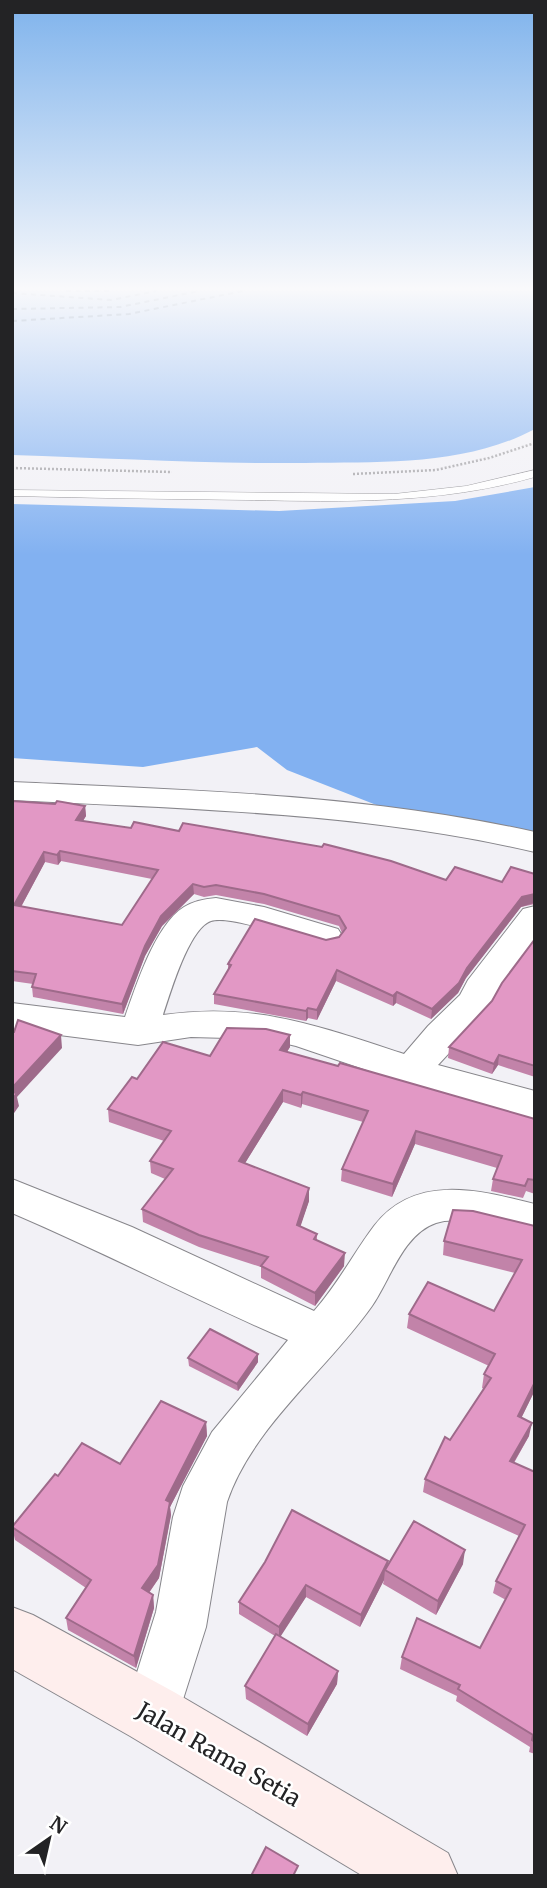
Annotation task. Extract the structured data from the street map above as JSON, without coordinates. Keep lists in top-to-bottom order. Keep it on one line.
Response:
{"streets":{"street":["Jalan Rama Setia"]},"north":"top right"}
